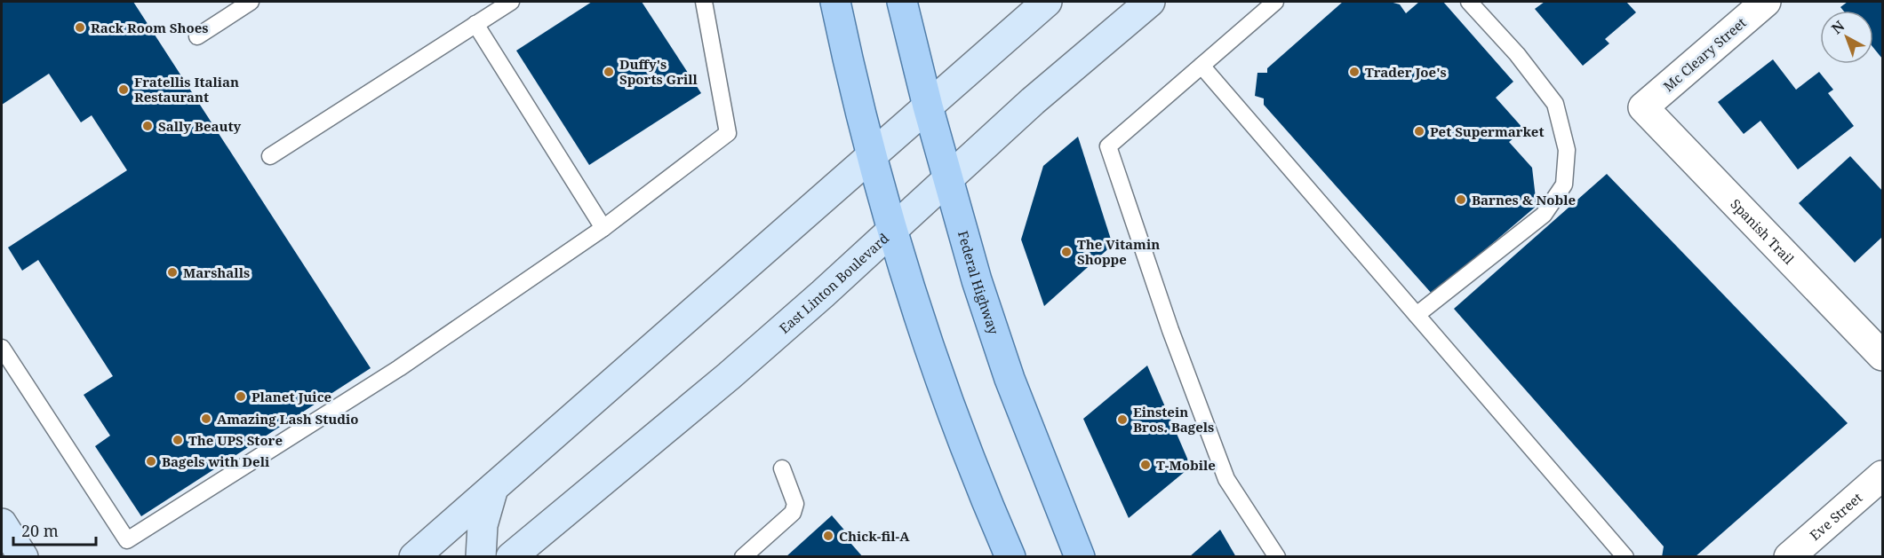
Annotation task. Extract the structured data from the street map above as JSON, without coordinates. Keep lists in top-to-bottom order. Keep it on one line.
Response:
{"streets":{"main road":["East Linton Boulevard","Federal Highway"],"street":["Mc Cleary Street","Spanish Trail","Eve Street"]},"crossings":[["Mc Cleary Street","Spanish Trail"],["East Linton Boulevard","Federal Highway"]],"places":["Rack Room Shoes","Duffy's Sports Grill","Trader Joe's","Fratellis Italian Restaurant","Sally Beauty","Pet Supermarket","Barnes & Noble","The Vitamin Shoppe","Marshalls","Planet Juice","Amazing Lash Studio","Einstein Bros. Bagels","The UPS Store","Bagels with Deli","T-Mobile","Chick-fil-A"],"scale_bar":"20 m","north":"top left"}
